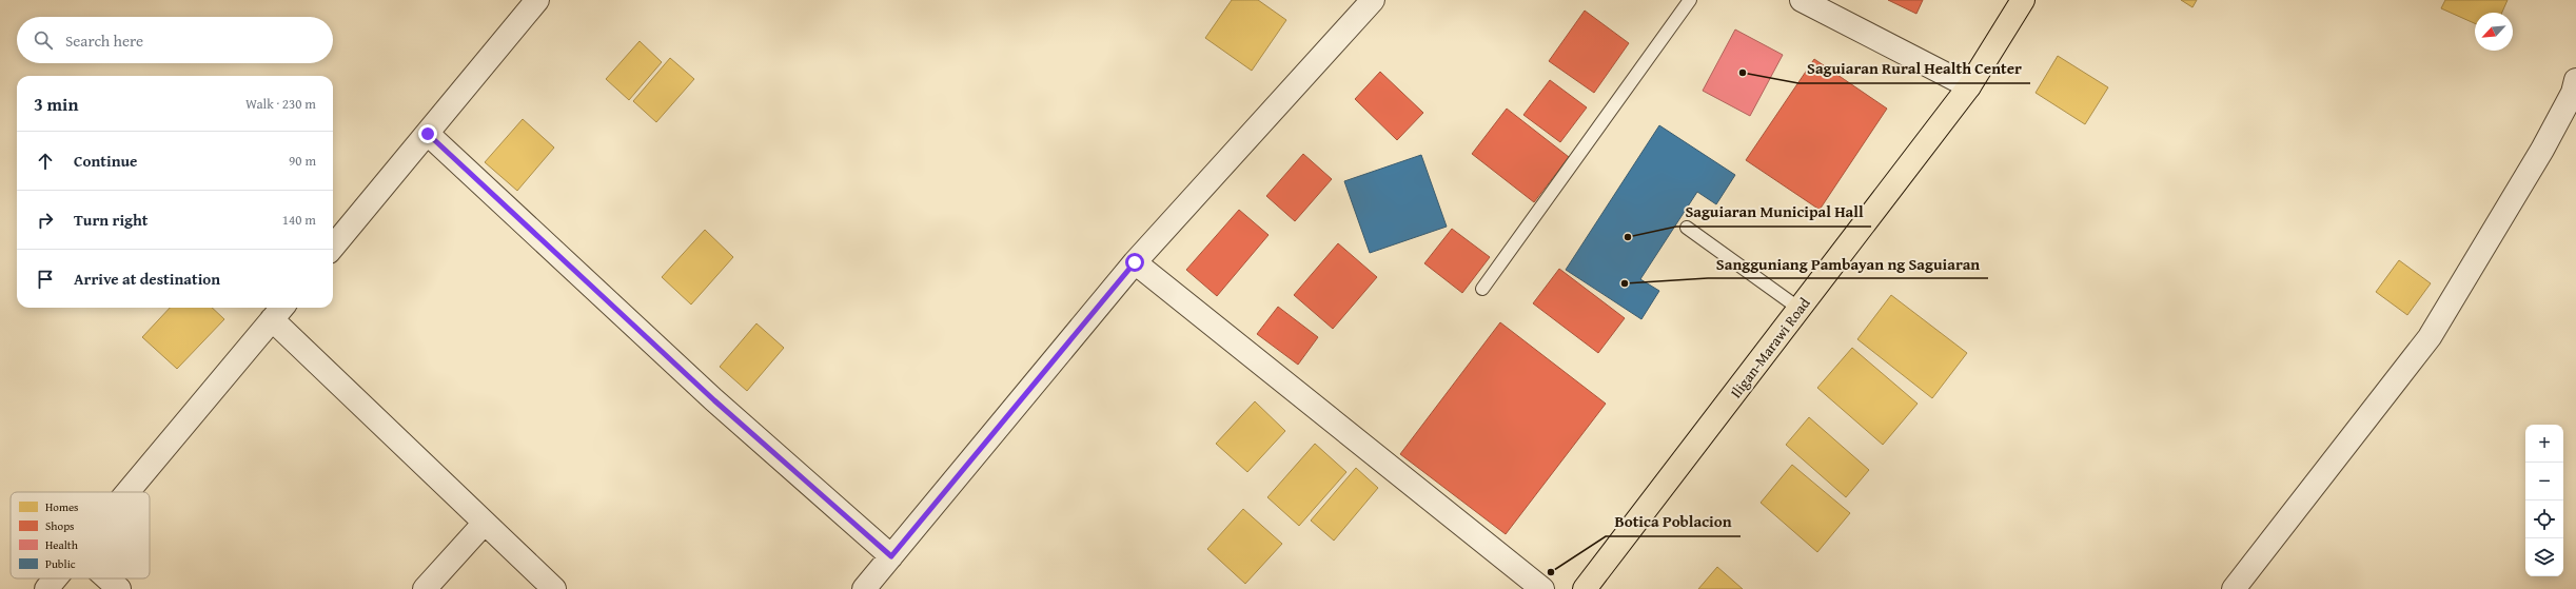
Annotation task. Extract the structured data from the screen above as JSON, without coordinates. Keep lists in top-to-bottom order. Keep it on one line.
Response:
{"streets":{"highway":["Iligan-Marawi Road"]},"places":["Saguiaran Rural Health Center","Saguiaran Municipal Hall","Sangguniang Pambayan ng Saguiaran","Botica Poblacion"],"legend":["Homes","Shops","Health","Public"],"north":"bottom left","page":{"search":"Search here","heading":["3 min","Walk · 230 m"],"list":[["Continue","90 m"],["Turn right","140 m"],"Arrive at destination"],"map_buttons":["+","−"]}}
